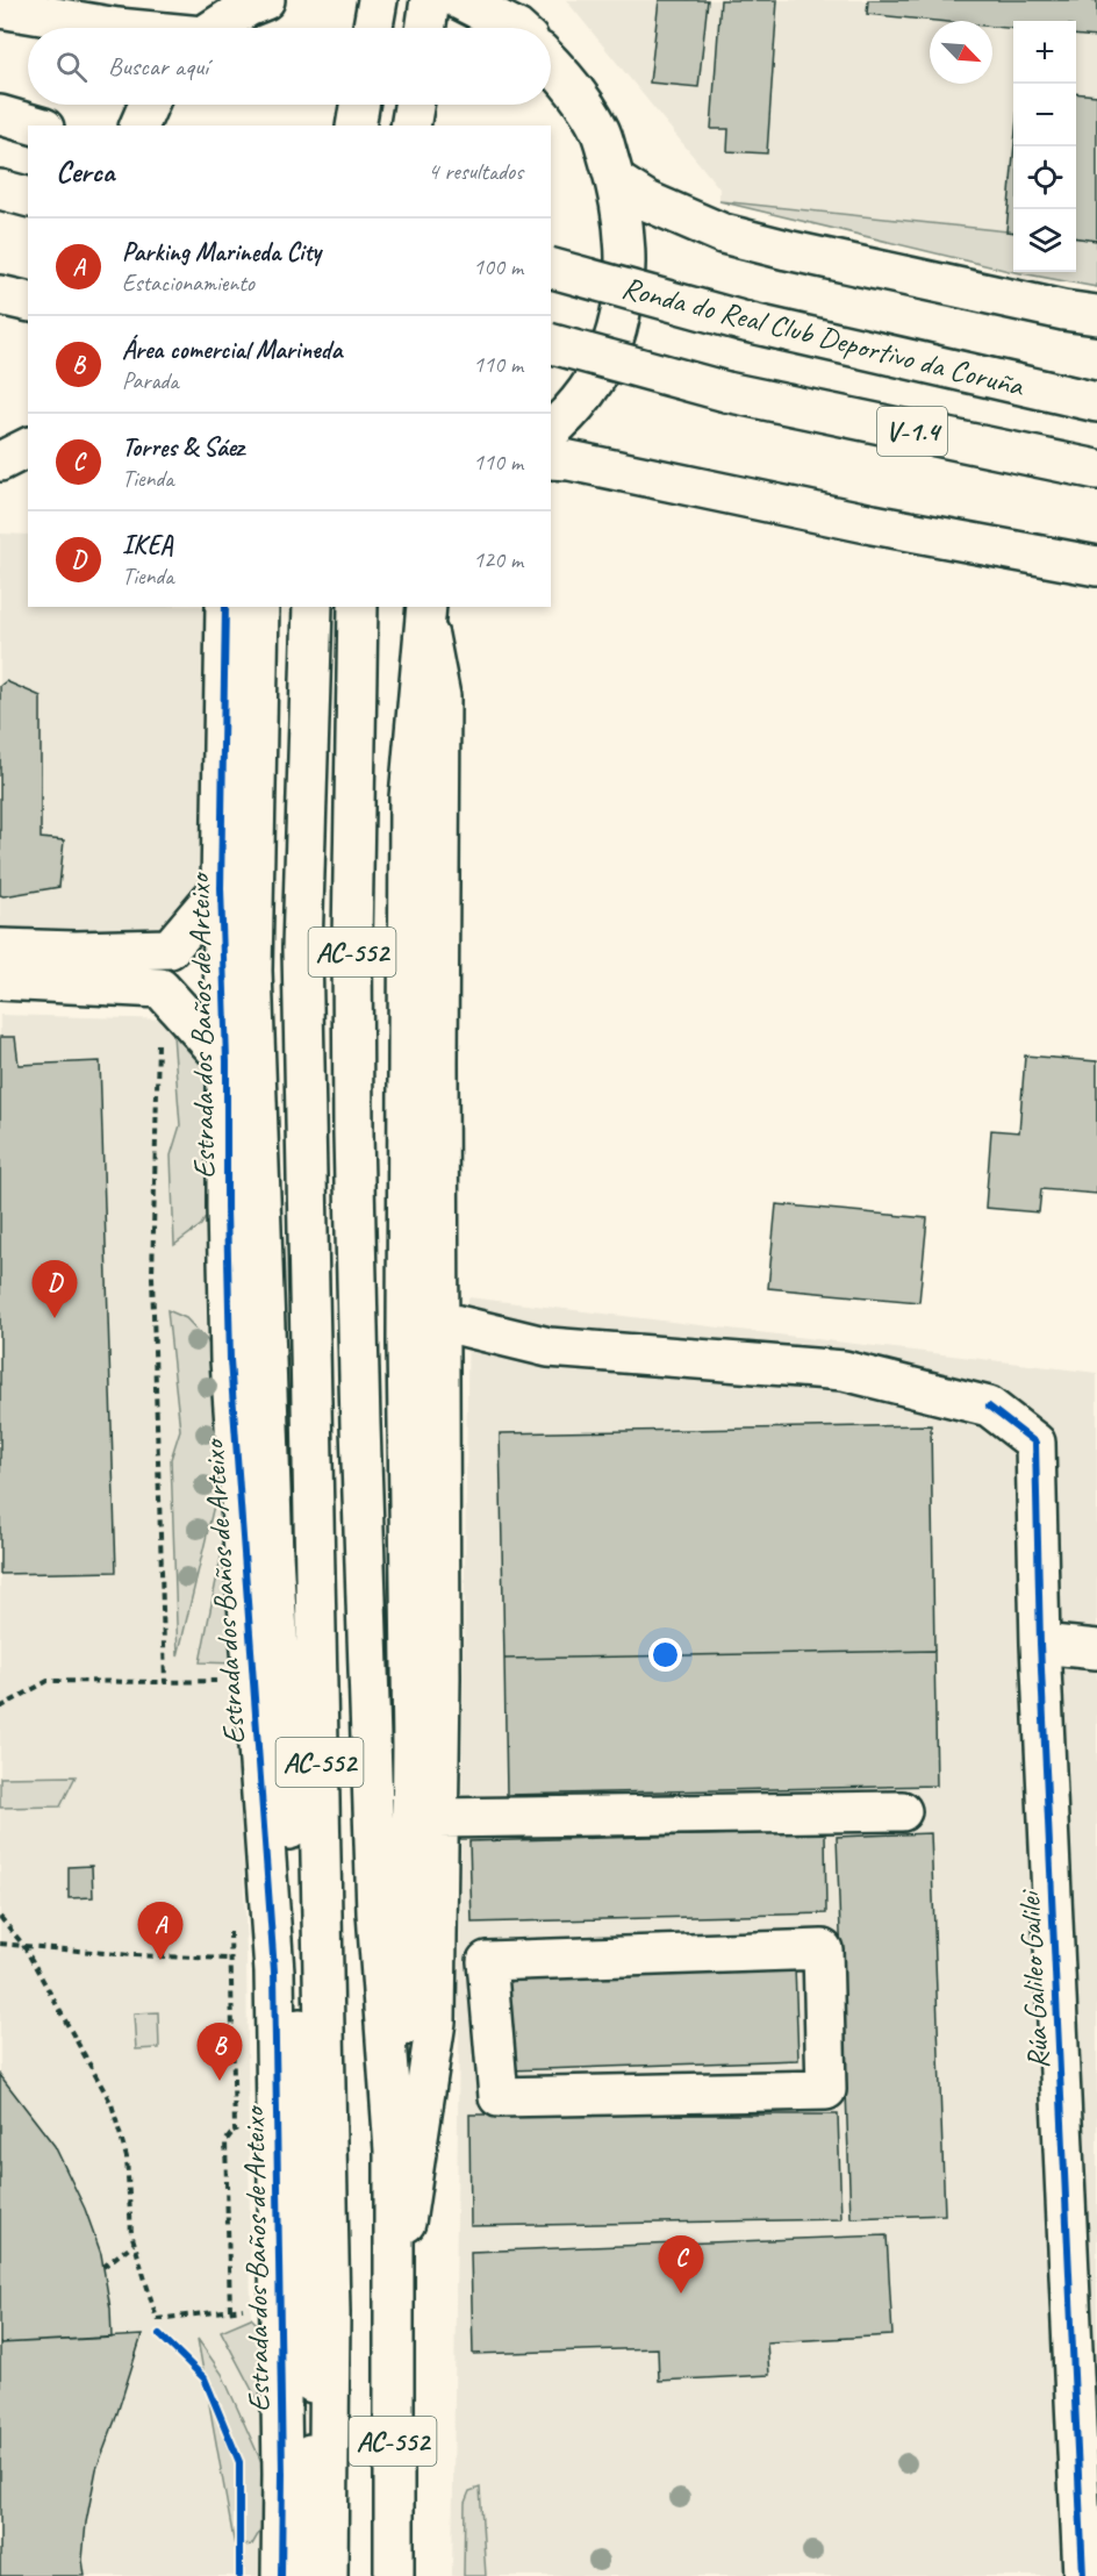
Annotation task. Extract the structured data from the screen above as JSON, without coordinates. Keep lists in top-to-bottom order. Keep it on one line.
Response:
{"streets":{"main road":["Ronda do Real Club Deportivo da Coruña","V-1.4","AC-552","Estrada dos Baños de Arteixo","Rúa Galileo Galilei"]},"north":"bottom right","page":{"map_buttons":["+","−"],"search":"Buscar aquí","heading":["Cerca","4 resultados"],"list":[{"mark":"A","name":"Parking Marineda City","note":"Estacionamiento","value":"100 m"},{"mark":"B","name":"Área comercial Marineda","note":"Parada","value":"110 m"},{"mark":"C","name":"Torres & Sáez","note":"Tienda","value":"110 m"},{"mark":"D","name":"IKEA","note":"Tienda","value":"120 m"}],"pins":["D","A","B","C"]}}
